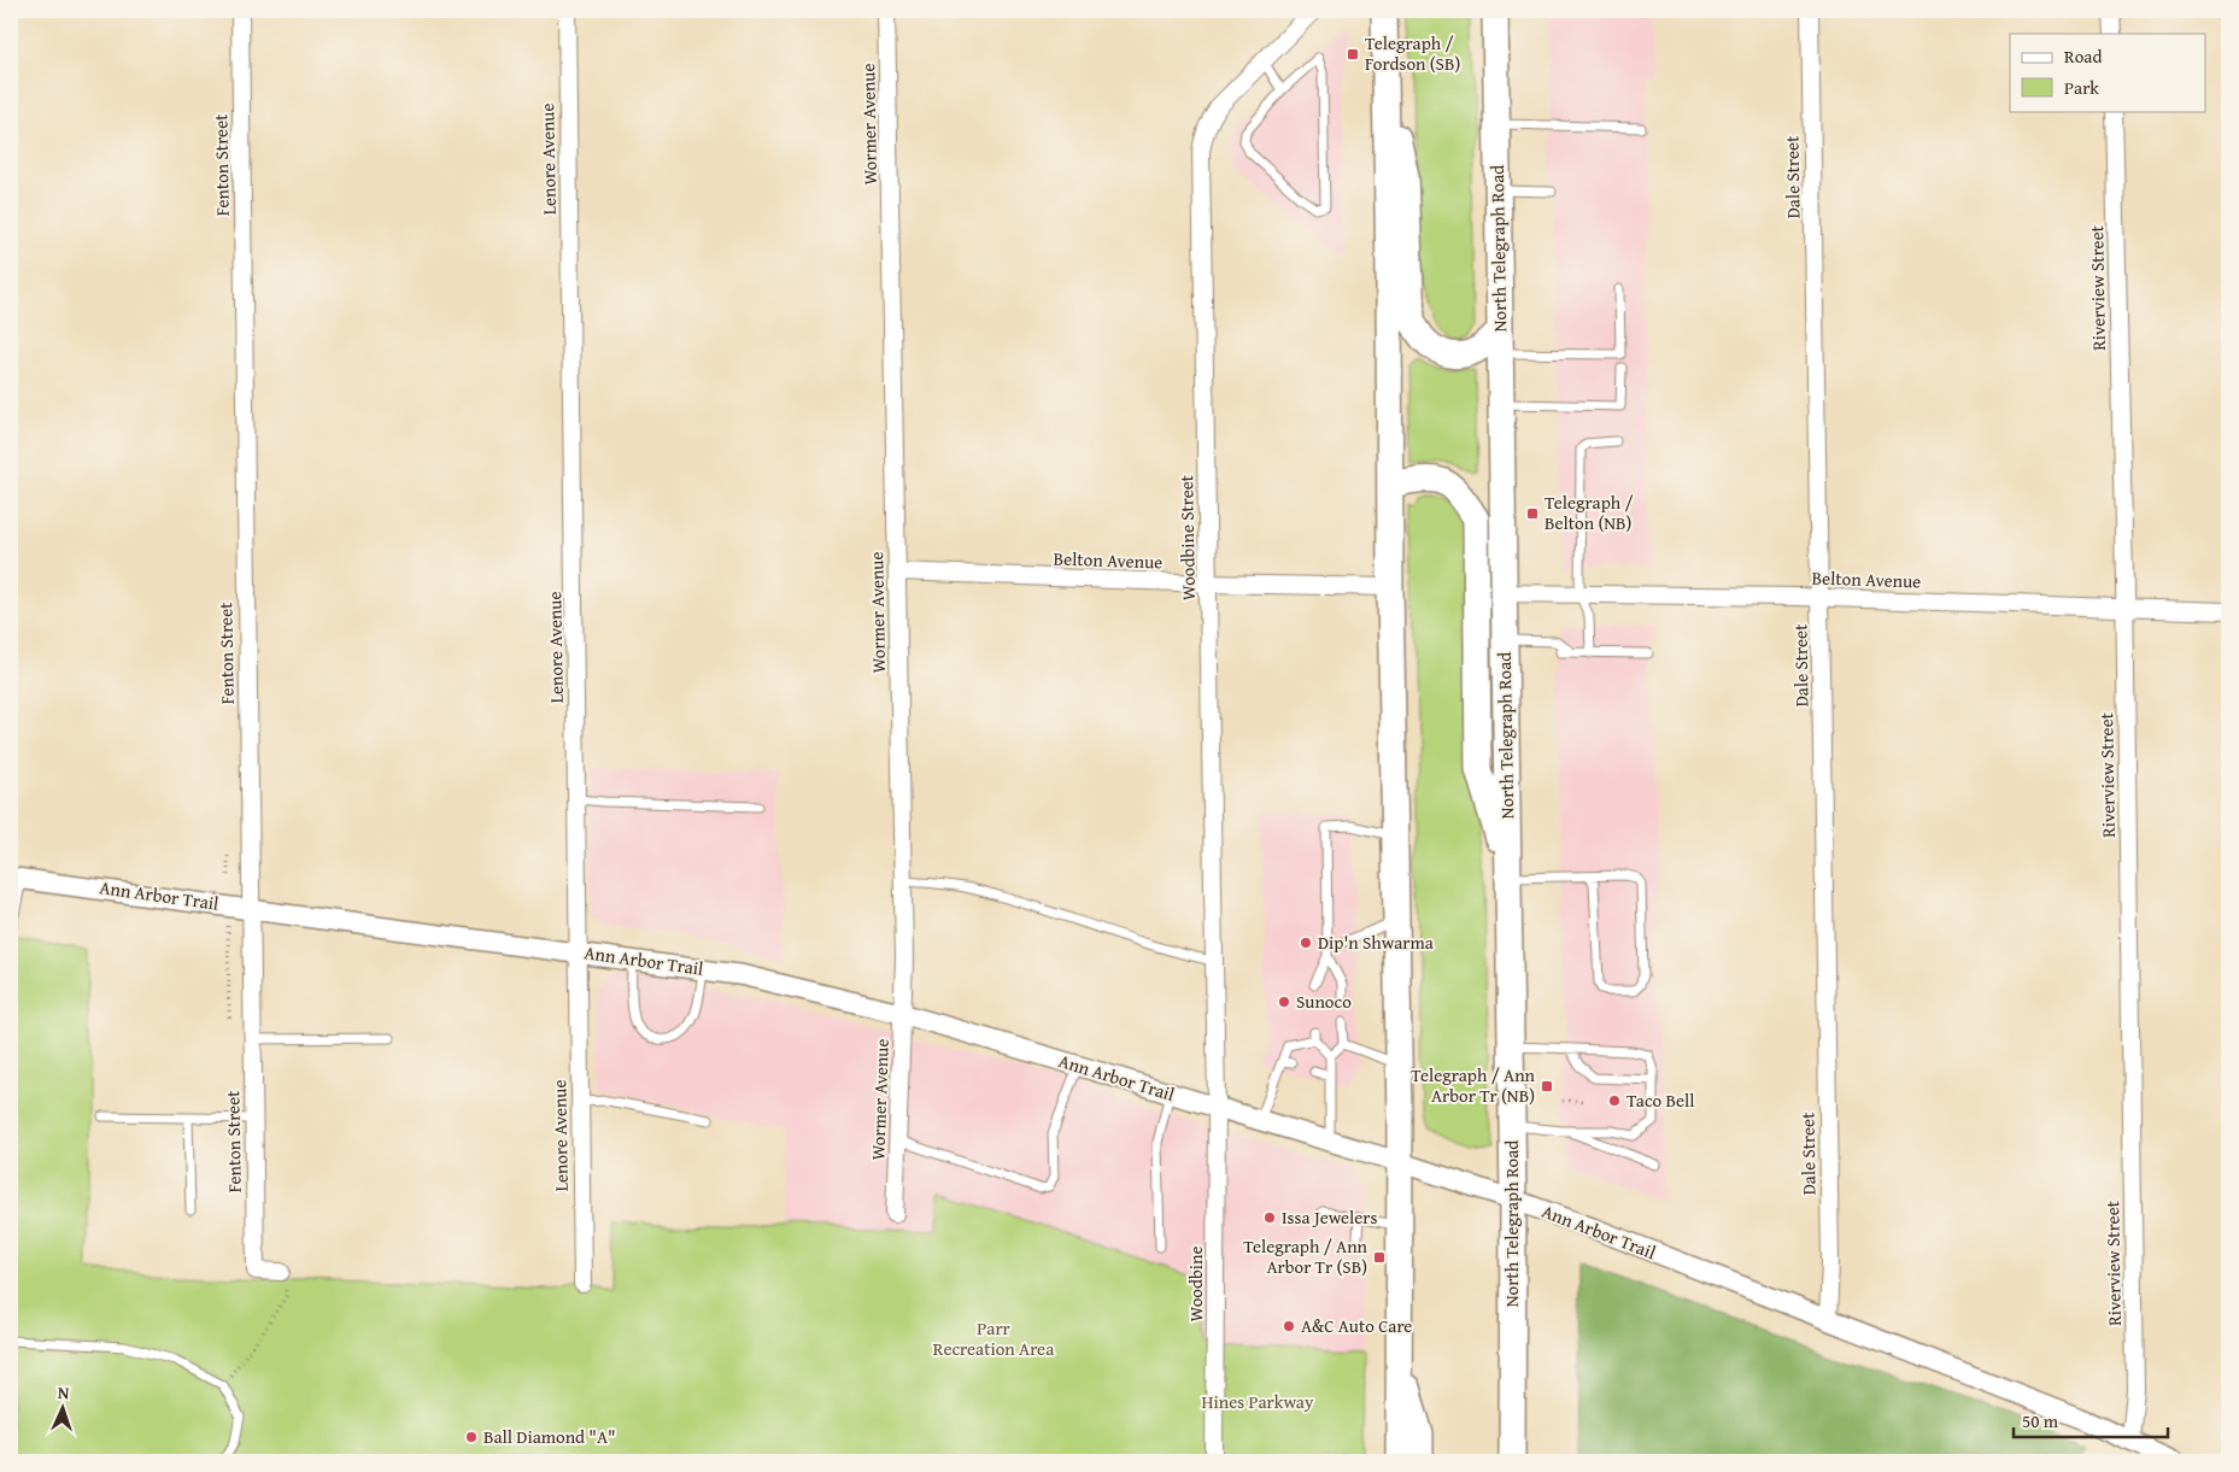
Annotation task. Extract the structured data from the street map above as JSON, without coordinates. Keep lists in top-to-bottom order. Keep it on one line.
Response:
{"streets":{"main road":["North Telegraph Road"],"street":["Wormer Avenue","Lenore Avenue","Fenton Street","Dale Street","Riverview Street","Woodbine Street","Belton Avenue","Ann Arbor Trail","Woodbine"]},"crossings":[["Wormer Avenue","Belton Avenue"],["Wormer Avenue","Ann Arbor Trail"],["Lenore Avenue","Ann Arbor Trail"],["Fenton Street","Ann Arbor Trail"],["Dale Street","Belton Avenue"],["Dale Street","Ann Arbor Trail"],["North Telegraph Road","Belton Avenue"],["North Telegraph Road","Ann Arbor Trail"],["Riverview Street","Belton Avenue"],["Riverview Street","Ann Arbor Trail"],["Woodbine Street","Belton Avenue"],["Woodbine Street","Ann Arbor Trail"],["Woodbine Street","Woodbine"],["Ann Arbor Trail","Woodbine"]],"parks":["Parr Recreation Area","Hines Parkway"],"places":{"transit":["Telegraph / Fordson (SB)","Telegraph / Belton (NB)","Telegraph / Ann Arbor Tr (NB)","Telegraph / Ann Arbor Tr (SB)"],"other":["Dip'n Shwarma","Sunoco","Taco Bell","Issa Jewelers","A&C Auto Care","Ball Diamond \"A\""]},"legend":["Road","Park"],"scale_bar":"50 m","north":"top"}
